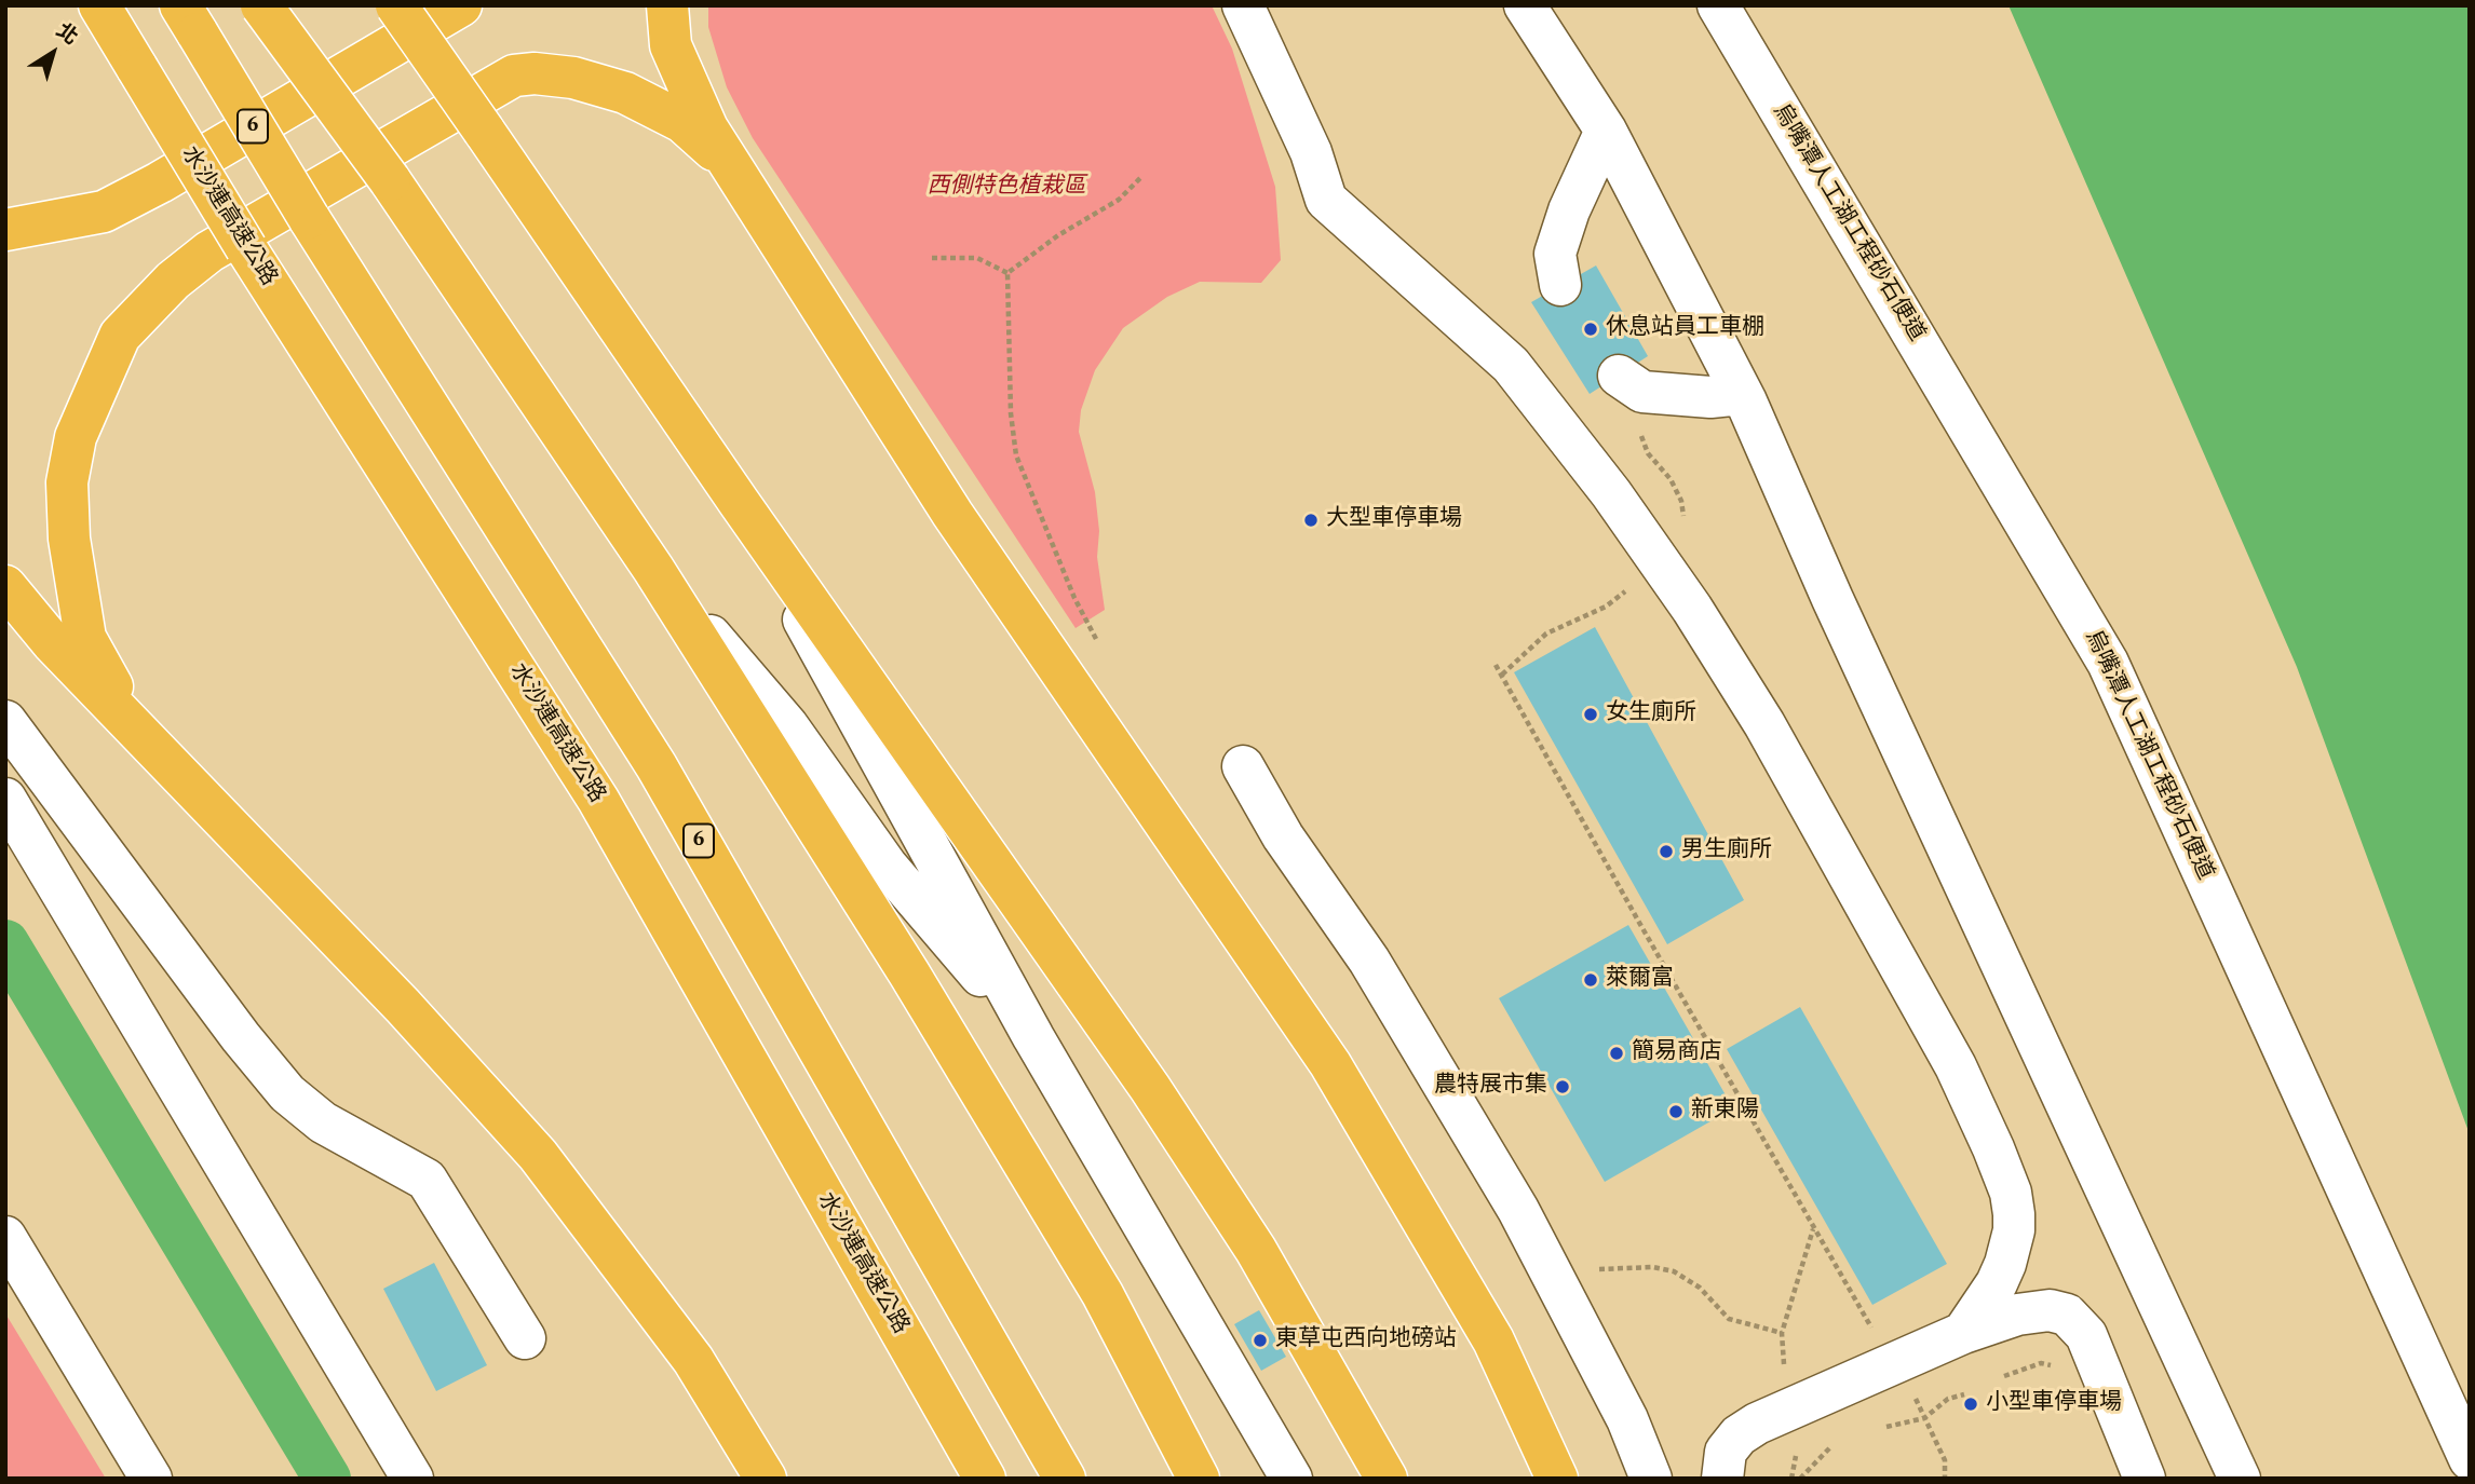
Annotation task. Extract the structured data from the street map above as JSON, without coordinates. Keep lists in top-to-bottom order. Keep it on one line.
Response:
{"streets":{"highway":["6","水沙連高速公路"],"street":["烏嘴潭人工湖工程砂石便道"]},"parks":["西側特色植栽區"],"places":["休息站員工車棚","大型車停車場","女生廁所","男生廁所","萊爾富","簡易商店","農特展市集","新東陽","東草屯西向地磅站","小型車停車場"],"north":"top right"}
